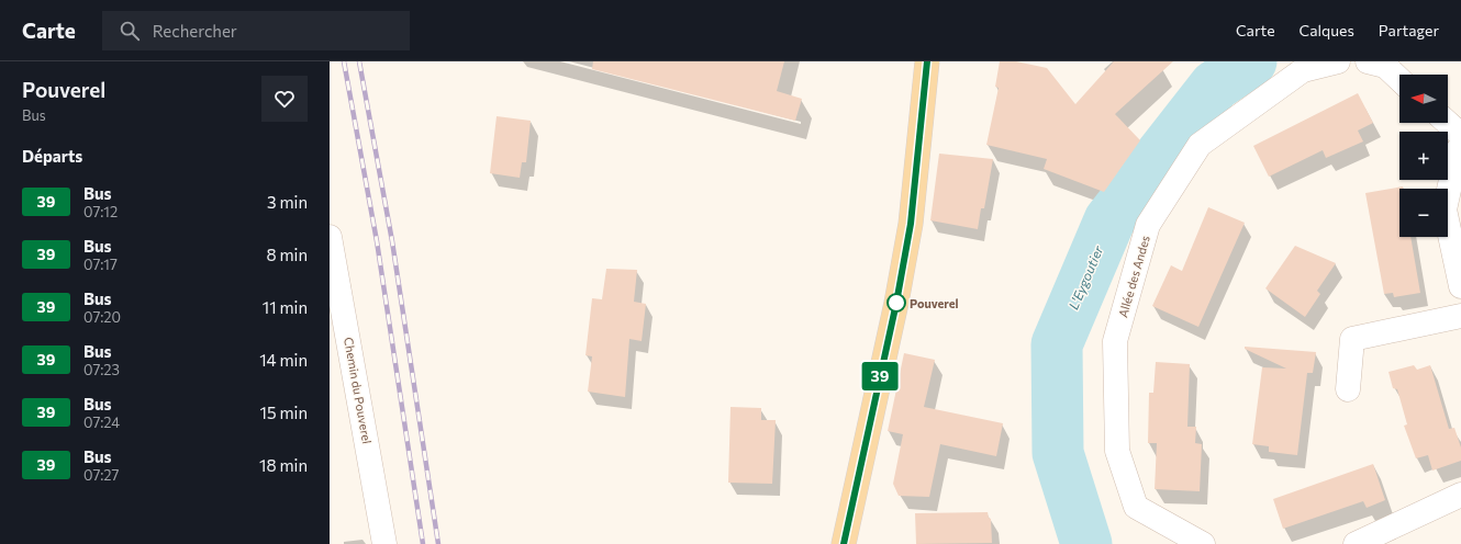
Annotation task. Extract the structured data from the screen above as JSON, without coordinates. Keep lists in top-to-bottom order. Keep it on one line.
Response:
{"streets":{"street":["Allée des Andes","Chemin du Pouverel"]},"water":["L'Eygoutier"],"places":["Pouverel"],"lines":["bus line 39"],"north":"left","page":{"header":"Carte","search":"Rechercher","nav":["Carte","Calques","Partager"],"heading":[["Pouverel","Bus"],"Départs"],"on_map":"39","map_buttons":["+","−"],"list":[{"mark":"39","name":"Bus","note":"07:12","value":"3 min"},{"mark":"39","name":"Bus","note":"07:17","value":"8 min"},{"mark":"39","name":"Bus","note":"07:20","value":"11 min"},{"mark":"39","name":"Bus","note":"07:23","value":"14 min"},{"mark":"39","name":"Bus","note":"07:24","value":"15 min"},{"mark":"39","name":"Bus","note":"07:27","value":"18 min"}]}}
